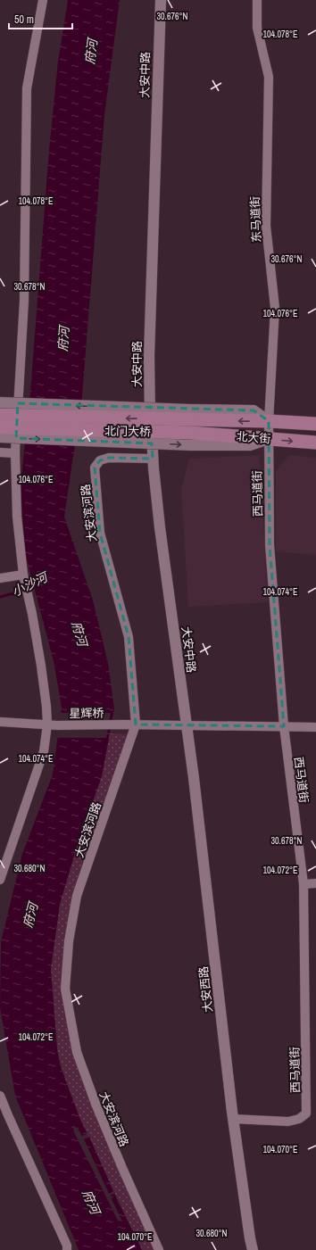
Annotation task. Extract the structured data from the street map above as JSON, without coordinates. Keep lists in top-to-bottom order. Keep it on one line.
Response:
{"streets":{"main road":["北门大桥","北大街"],"street":["大安中路","东马道街","西马道街","大安滨河路","星辉桥","大安西路"]},"crossings":[["大安中路","大安滨河路"],["大安中路","星辉桥"],["大安中路","大安西路"],["东马道街","北大街"],["东马道街","西马道街"],["北门大桥","北大街"],["北大街","西马道街"],["西马道街","星辉桥"],["西马道街","大安西路"],["大安滨河路","星辉桥"],["星辉桥","大安西路"]],"water":["府河","小沙河"],"scale_bar":"50 m","coordinates":["30.676°N","104.078°E","30.678°N","104.076°E","104.074°E","30.680°N","104.072°E","104.070°E"]}
